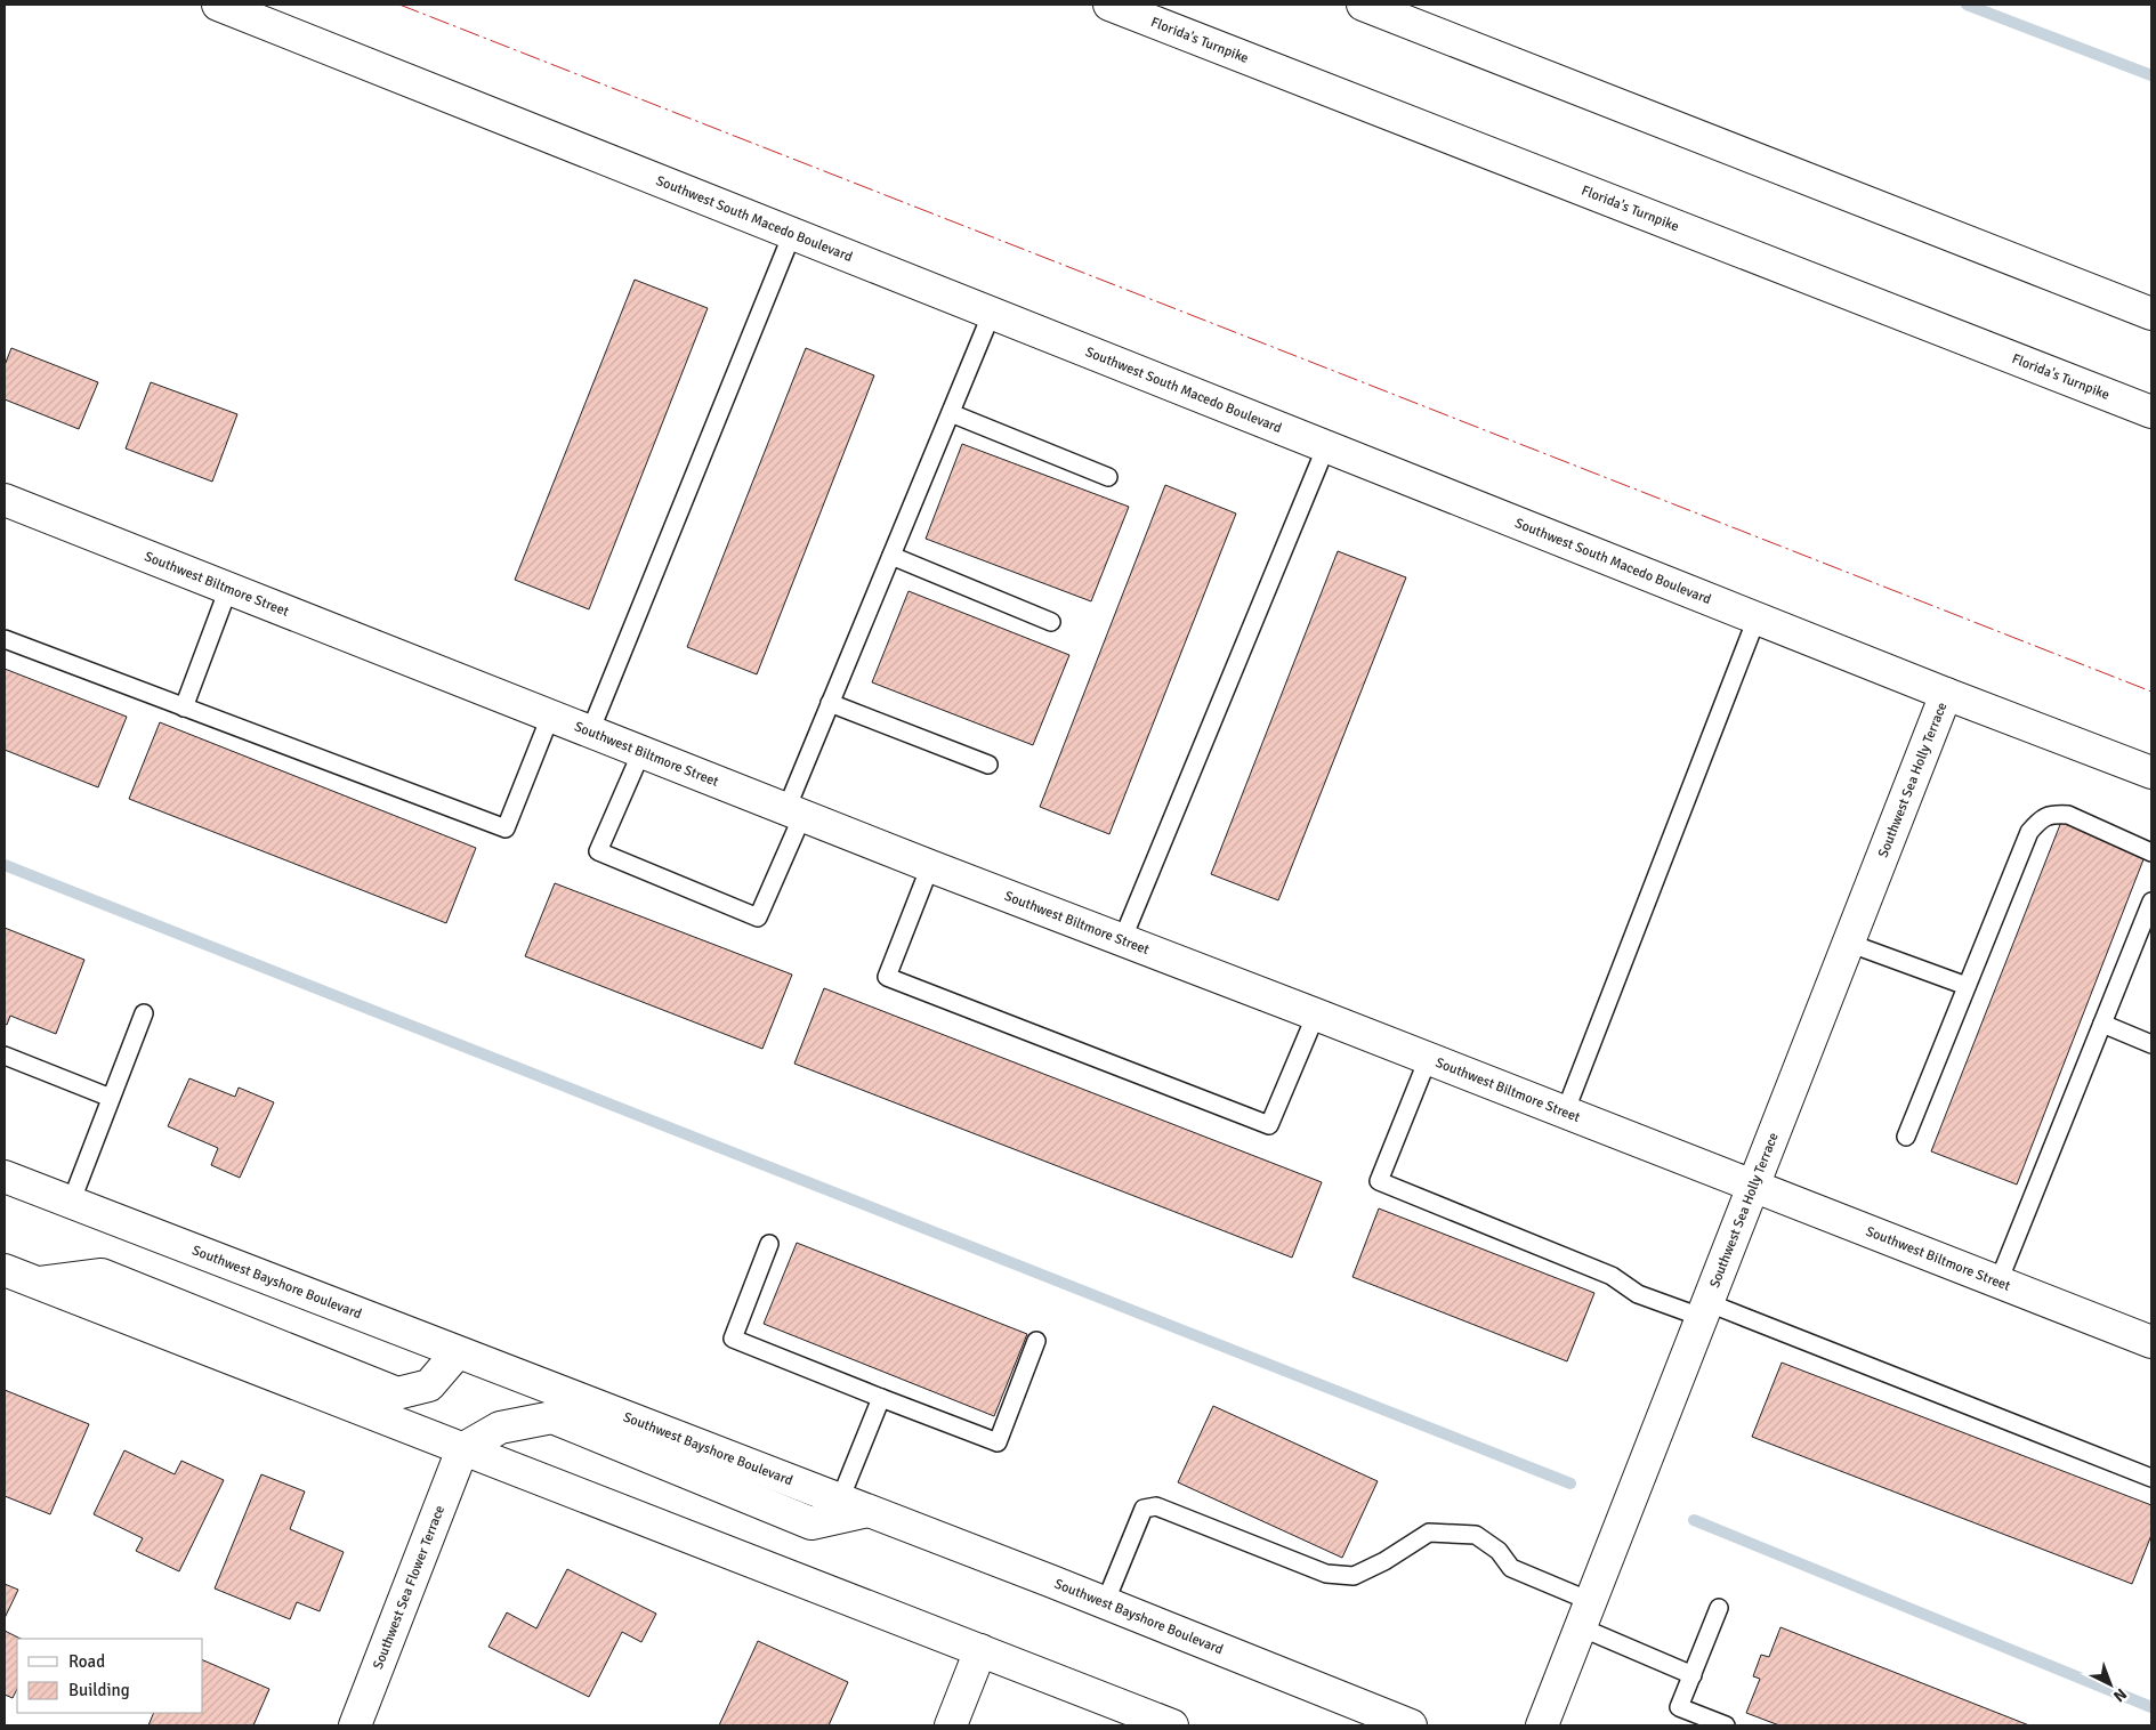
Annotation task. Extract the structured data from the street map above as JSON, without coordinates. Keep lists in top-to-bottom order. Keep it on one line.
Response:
{"streets":{"main road":["Florida's Turnpike","Southwest South Macedo Boulevard","Southwest Biltmore Street","Southwest Sea Holly Terrace","Southwest Bayshore Boulevard","Southwest Sea Flower Terrace"]},"crossings":[["Southwest South Macedo Boulevard","Southwest Sea Holly Terrace"],["Southwest Biltmore Street","Southwest Sea Holly Terrace"]],"legend":["Road","Building"],"north":"bottom right"}
